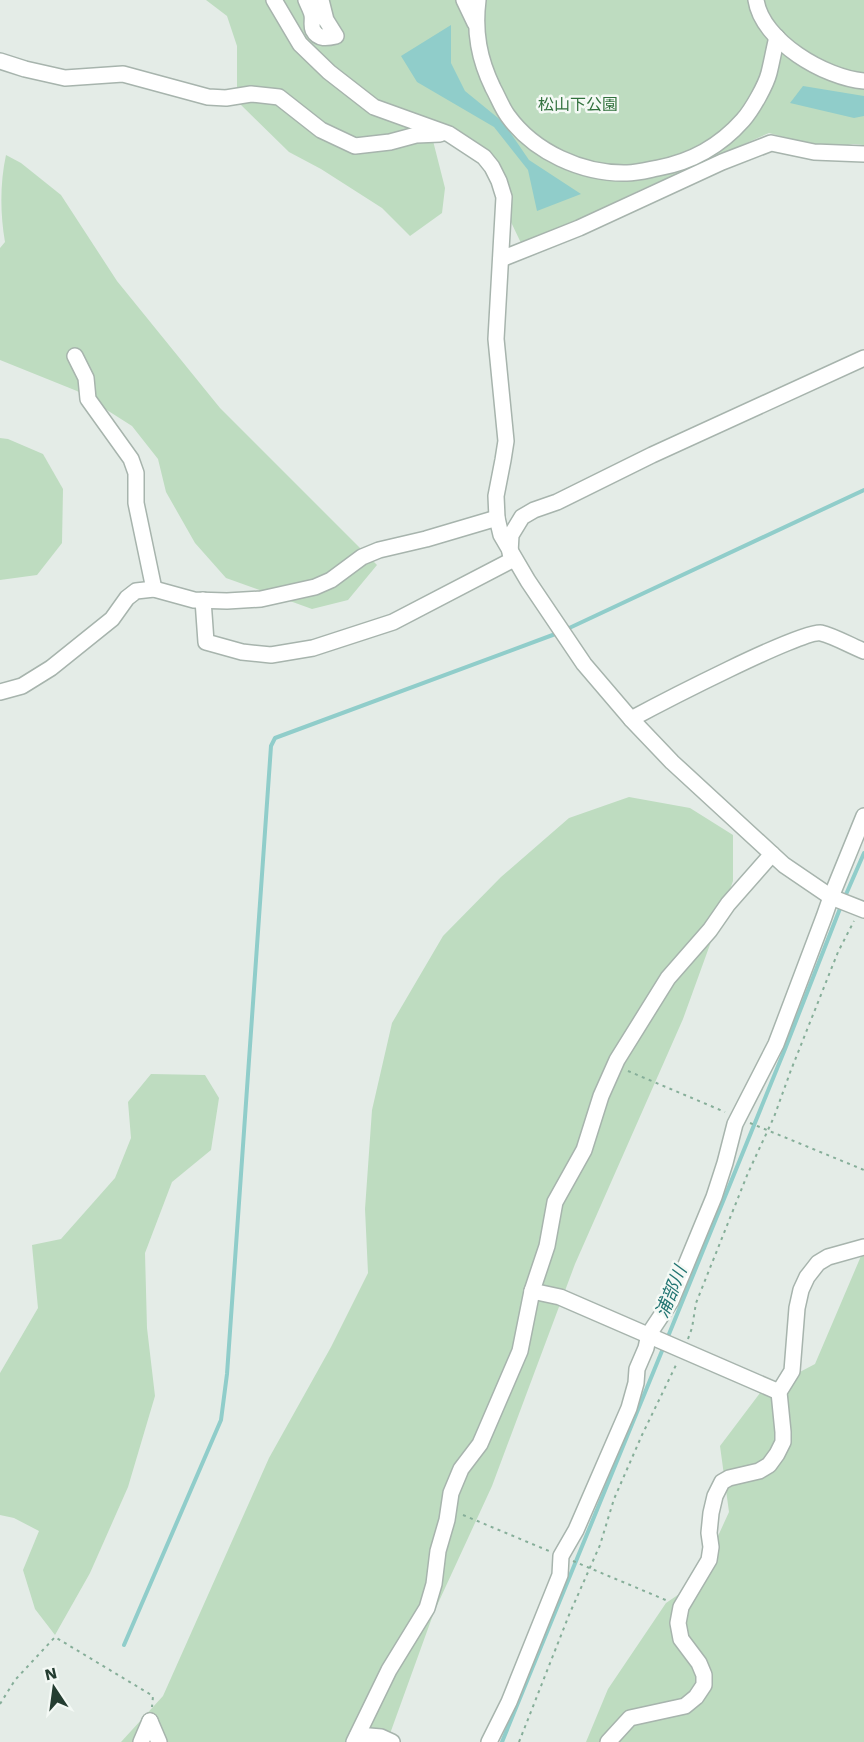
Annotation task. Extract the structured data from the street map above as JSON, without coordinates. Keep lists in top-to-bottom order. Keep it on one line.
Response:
{"water":["浦部川"],"parks":["松山下公園"],"north":"top"}
